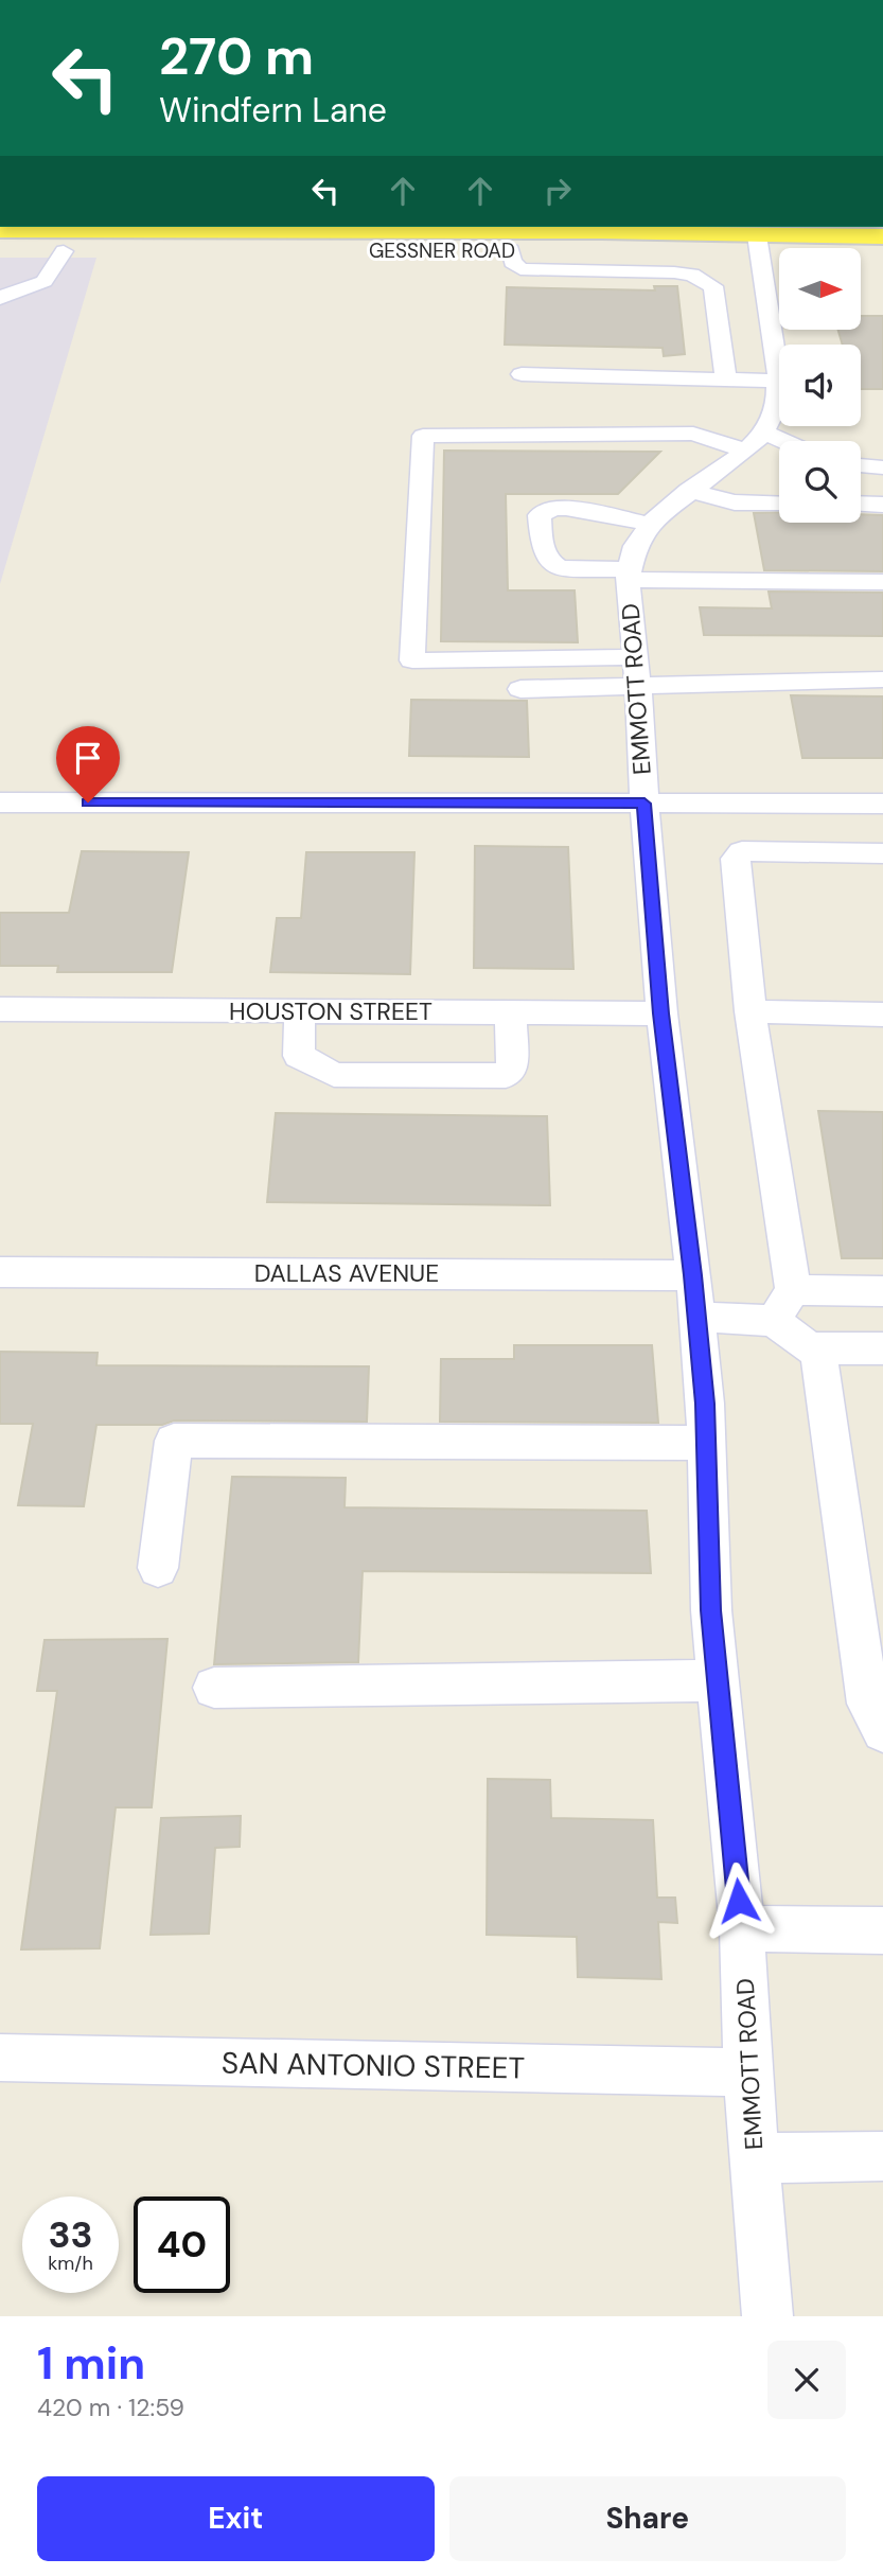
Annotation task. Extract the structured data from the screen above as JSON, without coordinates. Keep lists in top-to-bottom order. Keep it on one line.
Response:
{"streets":{"main road":["GESSNER ROAD"],"street":["EMMOTT ROAD","HOUSTON STREET","DALLAS AVENUE","SAN ANTONIO STREET"]},"crossings":[["EMMOTT ROAD","HOUSTON STREET"],["EMMOTT ROAD","DALLAS AVENUE"],["EMMOTT ROAD","SAN ANTONIO STREET"]],"north":"right","page":{"turn":["270 m","Windfern Lane"],"speed":"33 km/h","limit":"40","heading":["1 min","420 m · 12:59"],"buttons":["Exit","Share"]}}
